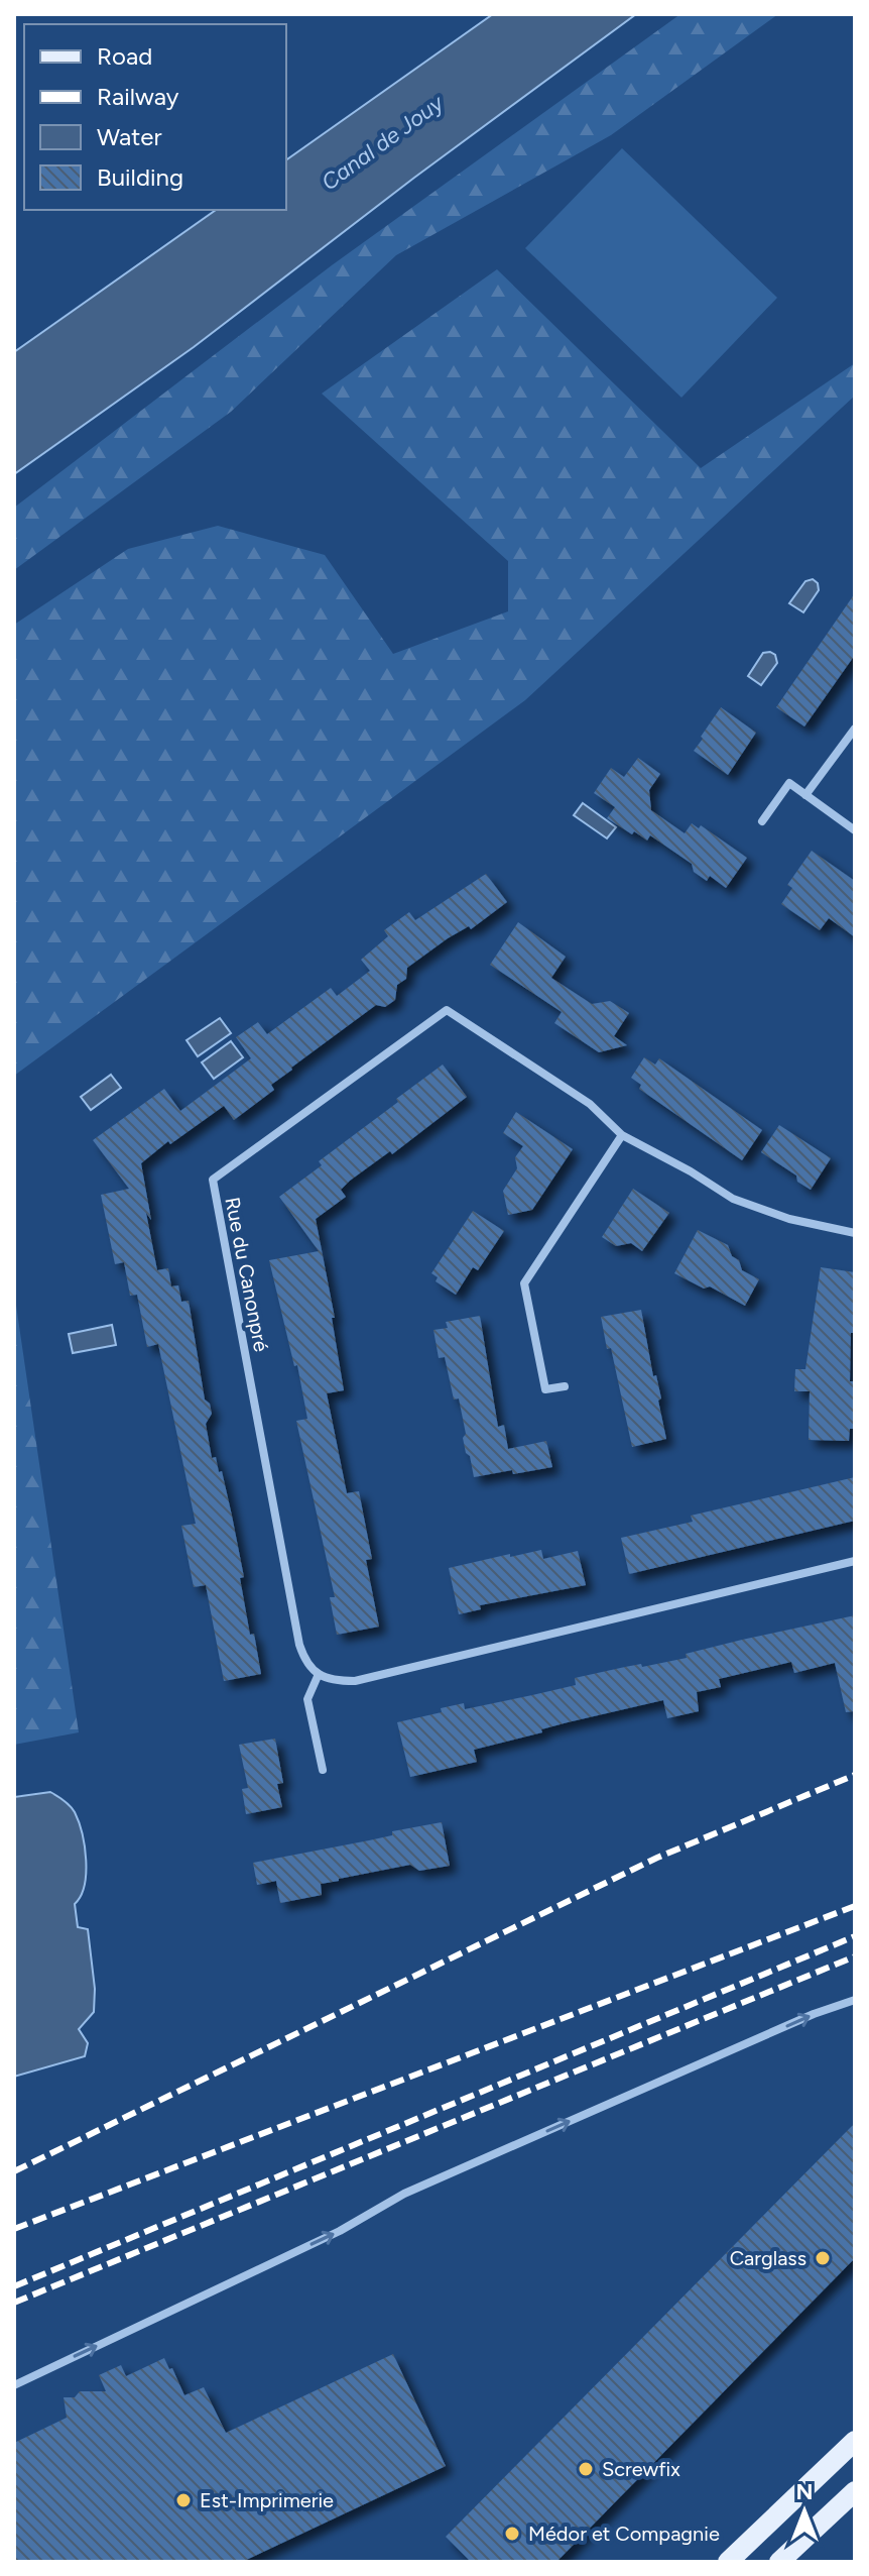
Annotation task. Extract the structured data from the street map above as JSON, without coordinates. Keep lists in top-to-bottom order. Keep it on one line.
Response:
{"streets":{"street":["Rue du Canonpré"]},"water":["Canal de Jouy"],"places":["Carglass","Screwfix","Est-Imprimerie","Médor et Compagnie"],"legend":["Road","Railway","Water","Building"],"north":"top"}
